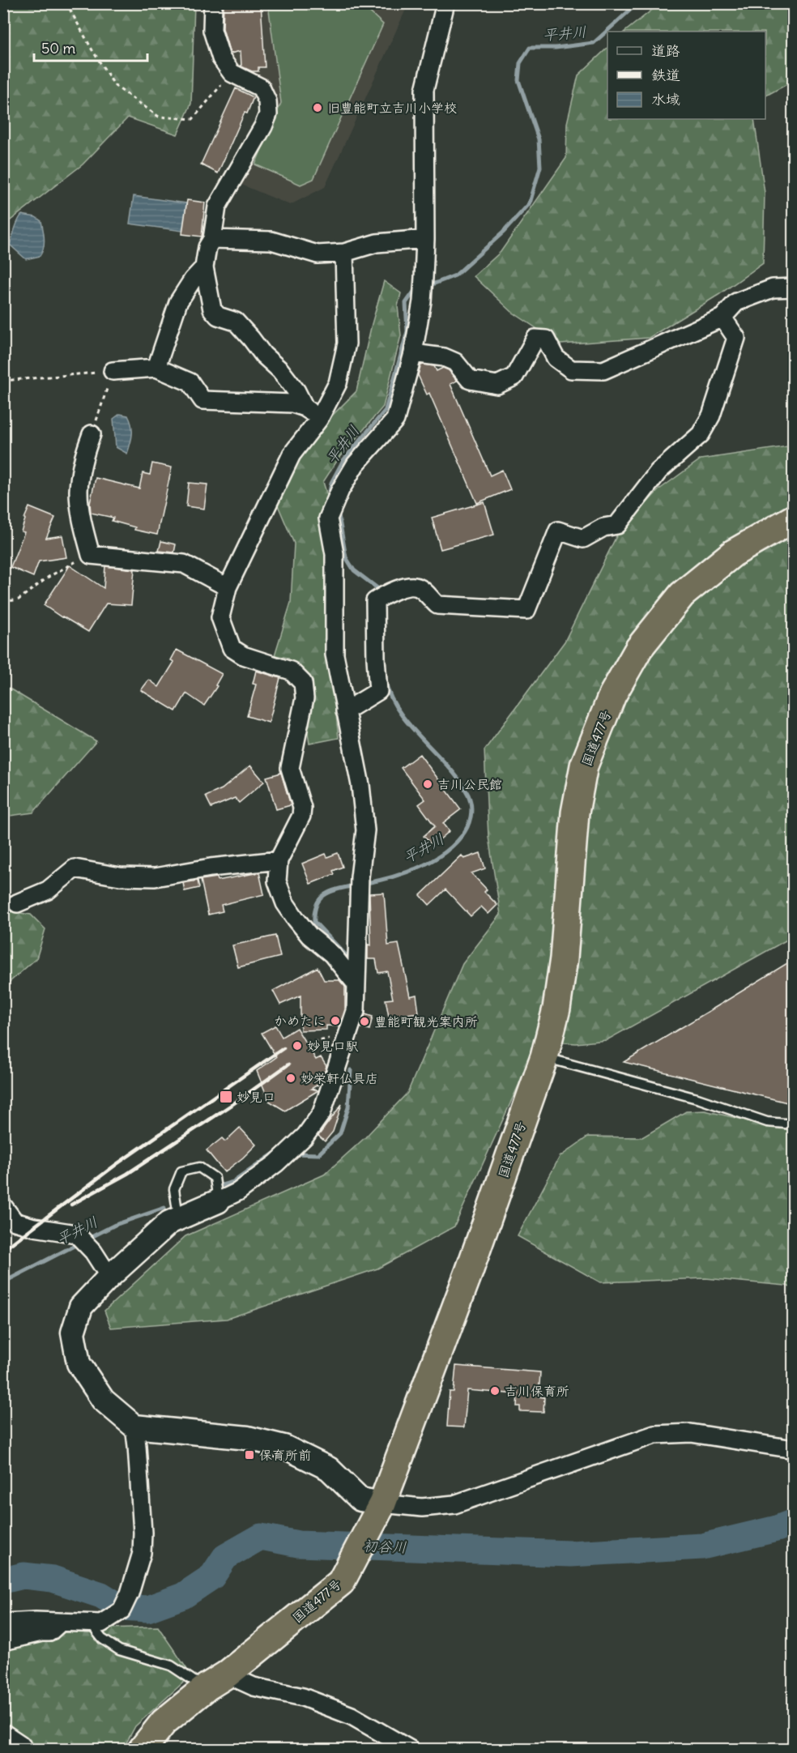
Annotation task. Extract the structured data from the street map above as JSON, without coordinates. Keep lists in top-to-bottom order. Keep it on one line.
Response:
{"streets":{"highway":["国道477号"]},"water":["平井川","初谷川"],"places":{"other":["旧豊能町立吉川小学校","吉川公民館","かめたに","豊能町観光案内所","妙見口駅","妙栄軒仏具店","吉川保育所"],"transit":["妙見口","保育所前"]},"legend":["道路","鉄道","水域"],"scale_bar":"50 m"}
